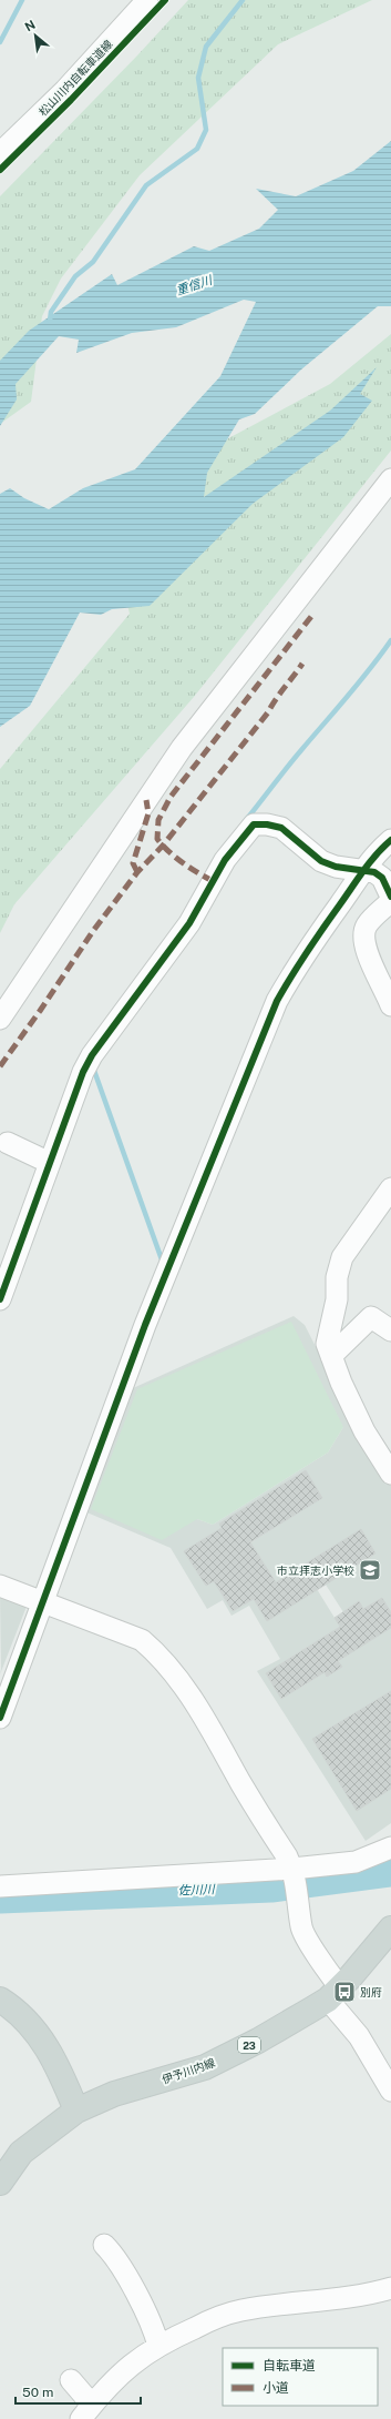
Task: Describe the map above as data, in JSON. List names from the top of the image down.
{
  "streets": {
    "main road": ["23", "伊予川内線"],
    "cycle path": ["松山川内自転車道線"]
  },
  "water": ["重信川", "佐川川"],
  "places": {
    "school or university": ["市立拝志小学校"],
    "bus stop": ["別府"]
  },
  "legend": ["自転車道", "小道"],
  "scale_bar": "50 m",
  "north": "top left"
}
